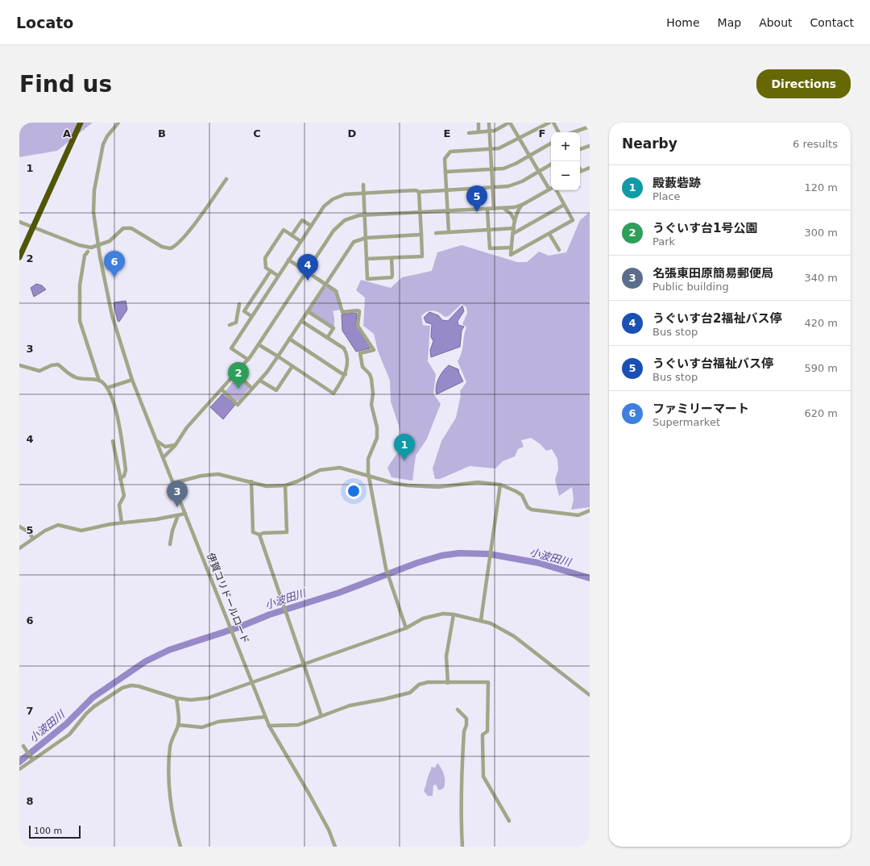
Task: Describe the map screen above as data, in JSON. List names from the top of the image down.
{
  "streets": {
    "street": ["伊賀コリドールロード"]
  },
  "water": ["小波田川"],
  "scale_bar": "100 m",
  "page": {
    "header": "Locato",
    "nav": [
      "Home",
      "Map",
      "About",
      "Contact"
    ],
    "buttons": "Directions",
    "title": "Find us",
    "heading": ["Nearby", "6 results"],
    "map_buttons": ["+", "−"],
    "list": [
      {
        "mark": "1",
        "name": "殿藪砦跡",
        "note": "Place",
        "value": "120 m"
      },
      {
        "mark": "2",
        "name": "うぐいす台1号公園",
        "note": "Park",
        "value": "300 m"
      },
      {
        "mark": "3",
        "name": "名張東田原簡易郵便局",
        "note": "Public building",
        "value": "340 m"
      },
      {
        "mark": "4",
        "name": "うぐいす台2福祉バス停",
        "note": "Bus stop",
        "value": "420 m"
      },
      {
        "mark": "5",
        "name": "うぐいす台福祉バス停",
        "note": "Bus stop",
        "value": "590 m"
      },
      {
        "mark": "6",
        "name": "ファミリーマート",
        "note": "Supermarket",
        "value": "620 m"
      }
    ],
    "pins": [
      "5",
      "6",
      "4",
      "2",
      "1",
      "3"
    ],
    "scale": "100 m"
  },
  "grid": {
    "columns": [
      "A",
      "B",
      "C",
      "D",
      "E",
      "F"
    ],
    "rows": [
      "1",
      "2",
      "3",
      "4",
      "5",
      "6",
      "7",
      "8"
    ]
  }
}
